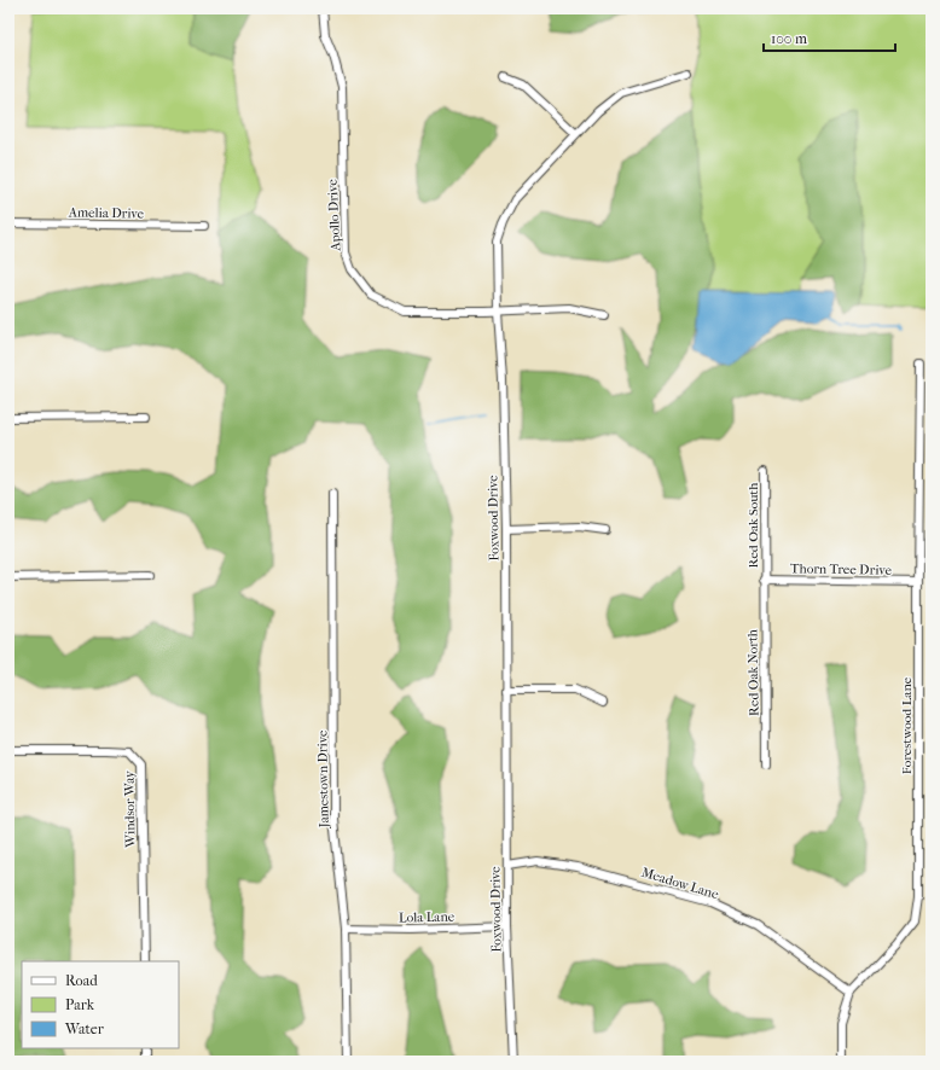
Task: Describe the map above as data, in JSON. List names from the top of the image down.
{
  "streets": {
    "street": [
      "Amelia Drive",
      "Apollo Drive",
      "Foxwood Drive",
      "Red Oak South",
      "Thorn Tree Drive",
      "Red Oak North",
      "Forestwood Lane",
      "Jamestown Drive",
      "Windsor Way",
      "Meadow Lane",
      "Lola Lane"
    ]
  },
  "crossings": [
    ["Apollo Drive", "Foxwood Drive"],
    ["Foxwood Drive", "Meadow Lane"],
    ["Foxwood Drive", "Lola Lane"],
    ["Red Oak South", "Thorn Tree Drive"],
    ["Red Oak South", "Red Oak North"],
    ["Thorn Tree Drive", "Red Oak North"],
    ["Thorn Tree Drive", "Forestwood Lane"],
    ["Forestwood Lane", "Meadow Lane"],
    ["Jamestown Drive", "Lola Lane"]
  ],
  "legend": ["Road", "Park", "Water"],
  "scale_bar": "100 m"
}
